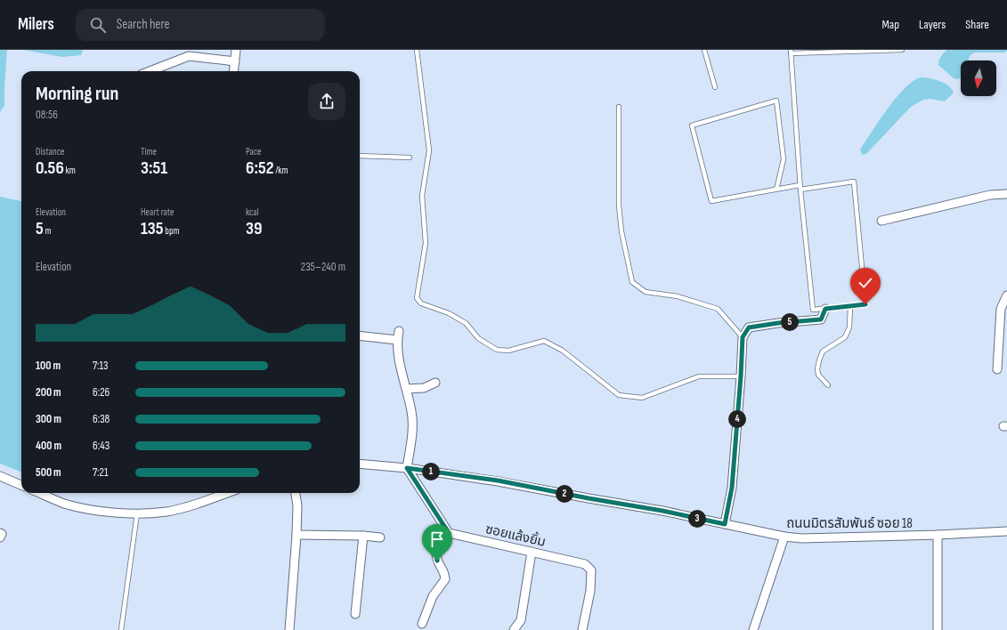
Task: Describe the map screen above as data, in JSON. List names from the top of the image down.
{
  "streets": {
    "street": ["ถนนมิตรสัมพันธ์ ซอย 18", "ซอยแล้งยิ้ม"]
  },
  "north": "bottom",
  "page": {
    "header": "Milers",
    "search": "Search here",
    "nav": ["Map", "Layers", "Share"],
    "heading": ["Morning run", "08:56"],
    "stats": [
      ["Distance", "0.56 km"],
      ["Time", "3:51"],
      ["Pace", "6:52 /km"],
      ["Elevation", "5 m"],
      ["Heart rate", "135 bpm"],
      ["kcal", "39"]
    ],
    "chart": ["Elevation", "235–240 m"],
    "pins": [
      "5",
      "4",
      "1",
      "2",
      "3"
    ],
    "list": [
      {
        "name": "100 m",
        "note": "7:13"
      },
      {
        "name": "200 m",
        "note": "6:26"
      },
      {
        "name": "300 m",
        "note": "6:38"
      },
      {
        "name": "400 m",
        "note": "6:43"
      },
      {
        "name": "500 m",
        "note": "7:21"
      }
    ]
  }
}
